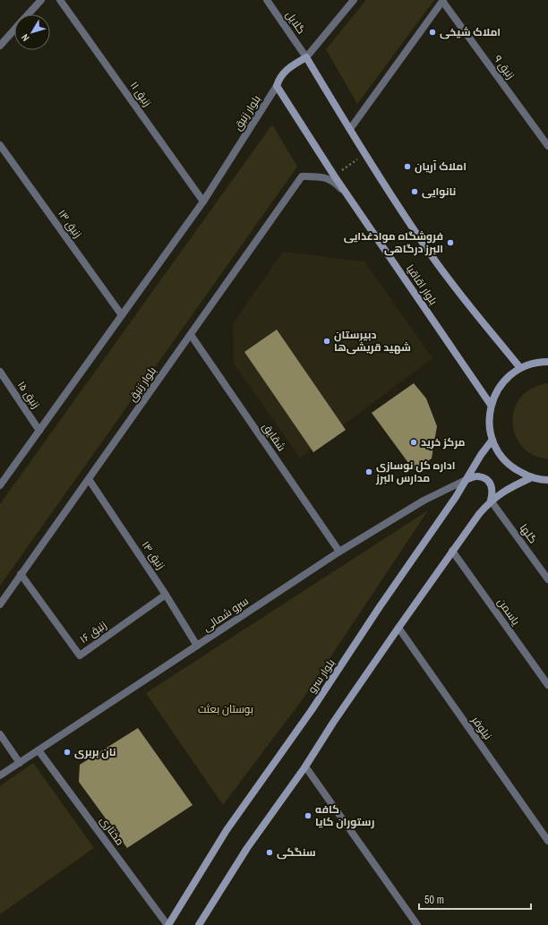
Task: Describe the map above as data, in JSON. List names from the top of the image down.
{
  "streets": {
    "main road": ["بلوار اقاقیا", "بلوار سرو"],
    "street": [
      "گلایل",
      "زنبق ۹",
      "زنبق ۱۱",
      "بلوار زنبق",
      "زنبق ۱۳",
      "زنبق ۱۵",
      "شقایق",
      "گلها",
      "زنبق ۱۴",
      "یاسمن",
      "سرو شمالی",
      "زنبق ۱۶",
      "نیلوفر",
      "مختاری"
    ]
  },
  "crossings": [
    ["زنبق ۱۱", "بلوار زنبق"],
    ["بلوار زنبق", "زنبق ۱۳"],
    ["بلوار زنبق", "بلوار اقاقیا"],
    ["بلوار زنبق", "زنبق ۱۵"],
    ["بلوار زنبق", "شقایق"],
    ["بلوار زنبق", "زنبق ۱۴"],
    ["بلوار زنبق", "زنبق ۱۶"],
    ["شقایق", "سرو شمالی"],
    ["زنبق ۱۴", "سرو شمالی"],
    ["زنبق ۱۴", "زنبق ۱۶"],
    ["سرو شمالی", "بلوار سرو"],
    ["سرو شمالی", "مختاری"],
    ["بلوار سرو", "مختاری"]
  ],
  "parks": ["بوستان بعثت"],
  "places": [
    "املاک شیخی",
    "املاک آریان",
    "نانوایی",
    "فروشگاه موادغذایی البرز درگاهی",
    "دبیرستان شهید قریشی‌ها",
    "مرکز خرید",
    "اداره کل نوسازی مدارس البرز",
    "نان بربری",
    "کافه رستوران کایا",
    "سنگکی"
  ],
  "scale_bar": "50 m",
  "north": "bottom left"
}
